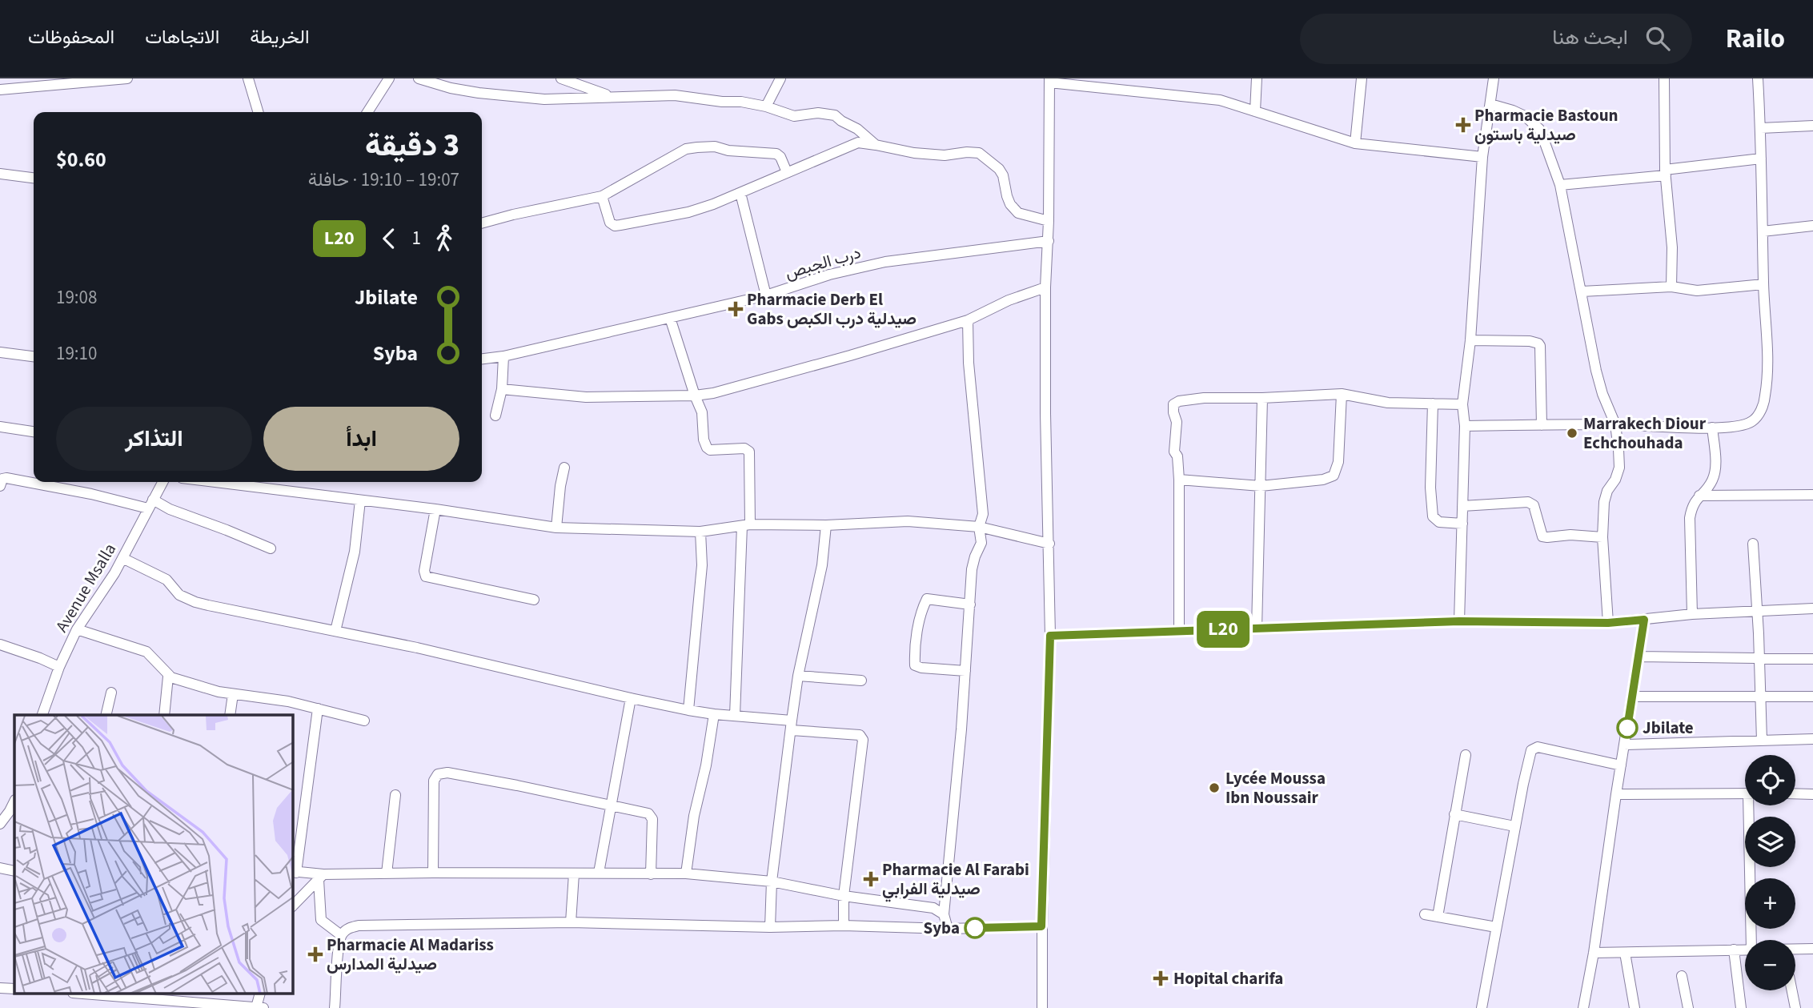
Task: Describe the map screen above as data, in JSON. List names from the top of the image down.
{
  "streets": {
    "street": ["درب الجبص", "Avenue Msalla"]
  },
  "places": {
    "health": [
      "Pharmacie Bastoun صيدلية باستون",
      "Pharmacie Derb El Gabs صيدلية درب الكبص",
      "Pharmacie Al Farabi صيدلية الفرابي",
      "Pharmacie Al Madariss صيدلية المدارس",
      "Hopital charifa"
    ],
    "other": [
      "Marrakech Diour Echchouhada",
      "Jbilate",
      "Lycée Moussa Ibn Noussair",
      "Syba"
    ]
  },
  "lines": ["bus line L20"],
  "page": {
    "header": "Railo",
    "search": "ابحث هنا",
    "nav": ["الخريطة", "الاتجاهات", "المحفوظات"],
    "on_map": "L20",
    "heading": ["3 دقيقة", "19:07 – 19:10 · حافلة", "$0.60"],
    "legs": ["1", "L20"],
    "list": [
      {
        "name": "Jbilate",
        "value": "19:08"
      },
      {
        "name": "Syba",
        "value": "19:10"
      }
    ],
    "buttons": ["ابدأ", "التذاكر"],
    "map_buttons": ["+", "−"]
  }
}
